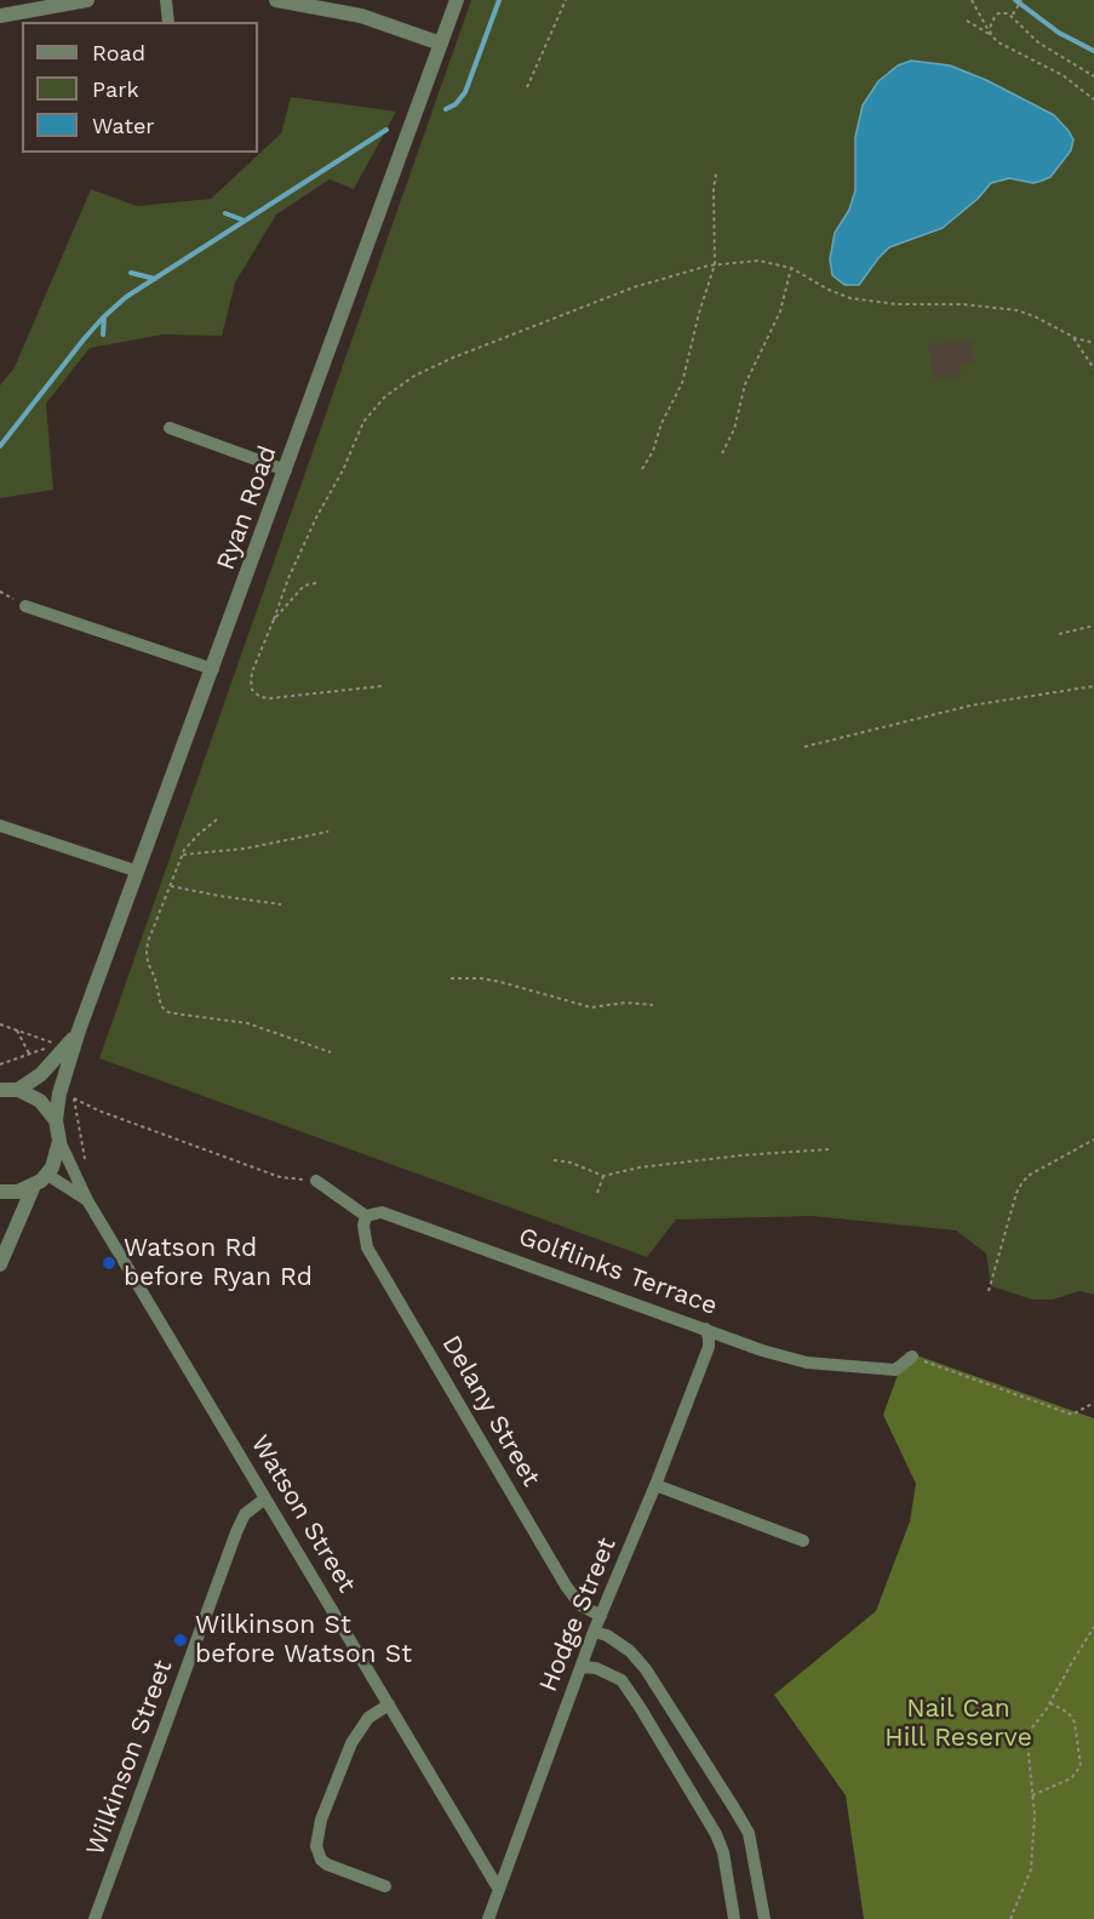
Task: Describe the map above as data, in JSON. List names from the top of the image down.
{
  "streets": {
    "street": [
      "Ryan Road",
      "Golflinks Terrace",
      "Delany Street",
      "Watson Street",
      "Hodge Street",
      "Wilkinson Street"
    ]
  },
  "crossings": [
    ["Golflinks Terrace", "Delany Street"],
    ["Golflinks Terrace", "Hodge Street"],
    ["Delany Street", "Hodge Street"],
    ["Watson Street", "Hodge Street"],
    ["Watson Street", "Wilkinson Street"]
  ],
  "parks": ["Nail Can Hill Reserve"],
  "places": ["Watson Rd before Ryan Rd", "Wilkinson St before Watson St"],
  "legend": ["Road", "Park", "Water"]
}
